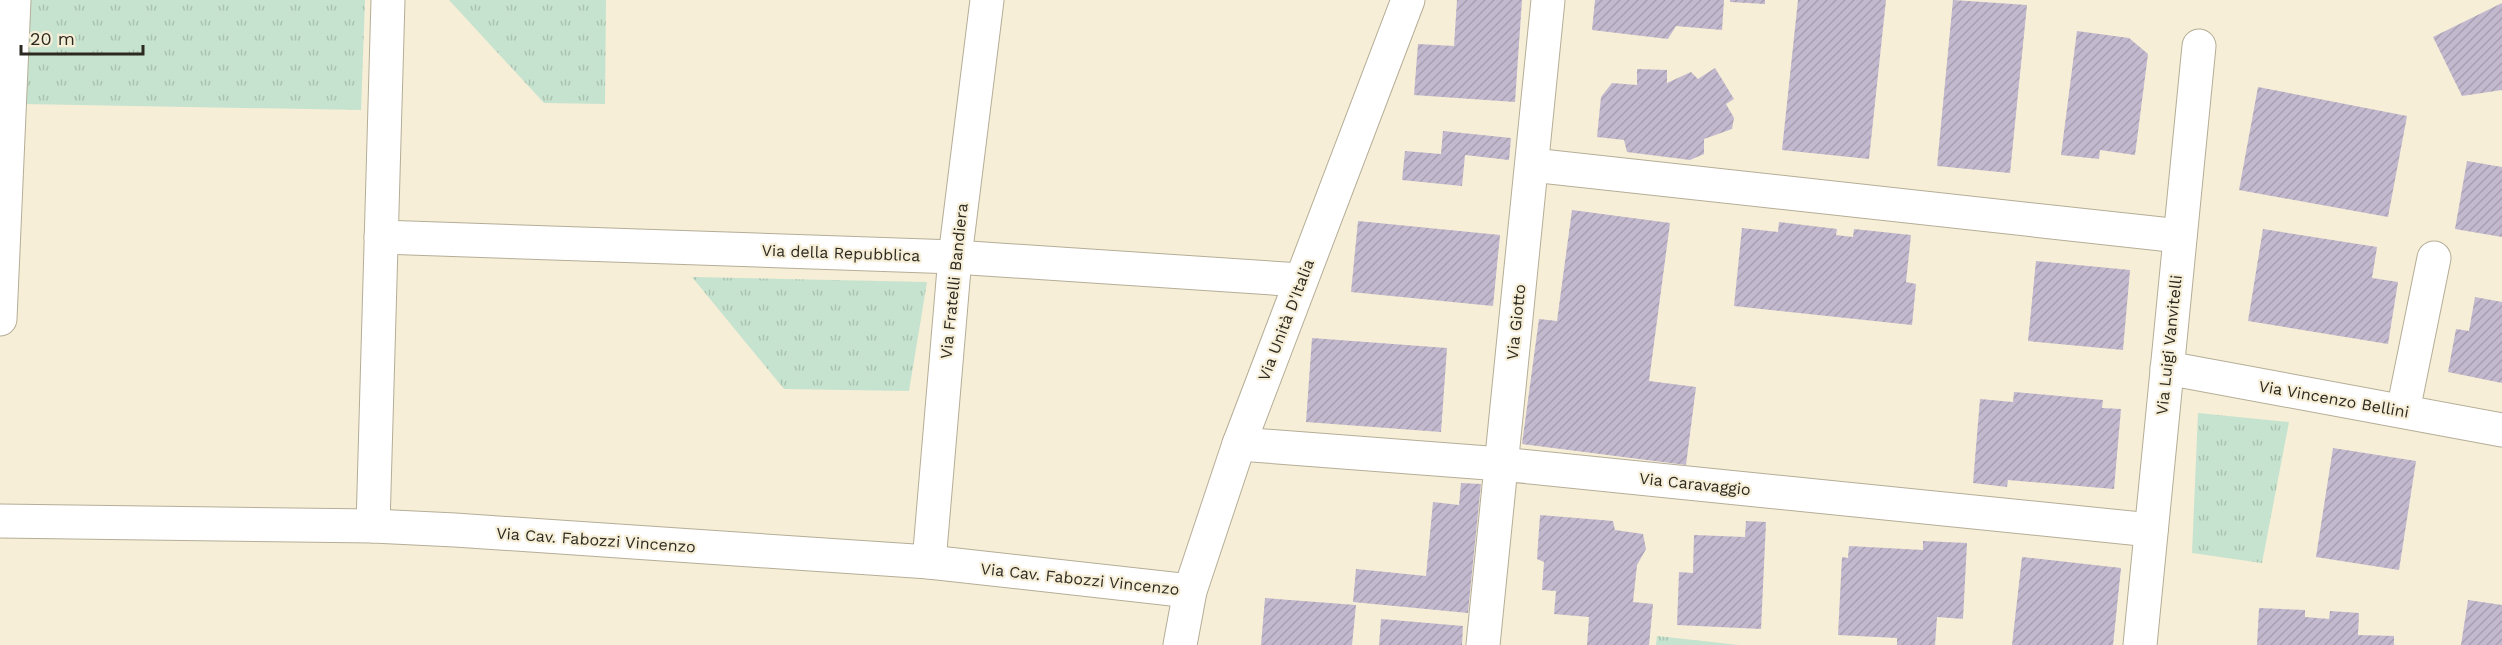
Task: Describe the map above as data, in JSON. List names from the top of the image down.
{
  "streets": {
    "street": [
      "Via della Repubblica",
      "Via Fratelli Bandiera",
      "Via Unità D'Italia",
      "Via Giotto",
      "Via Luigi Vanvitelli",
      "Via Vincenzo Bellini",
      "Via Caravaggio",
      "Via Cav. Fabozzi Vincenzo"
    ]
  },
  "crossings": [
    ["Via della Repubblica", "Via Fratelli Bandiera"],
    ["Via della Repubblica", "Via Unità D'Italia"],
    ["Via Fratelli Bandiera", "Via Cav. Fabozzi Vincenzo"],
    ["Via Unità D'Italia", "Via Caravaggio"],
    ["Via Unità D'Italia", "Via Cav. Fabozzi Vincenzo"],
    ["Via Giotto", "Via Caravaggio"],
    ["Via Luigi Vanvitelli", "Via Vincenzo Bellini"],
    ["Via Luigi Vanvitelli", "Via Caravaggio"]
  ],
  "scale_bar": "20 m"
}
